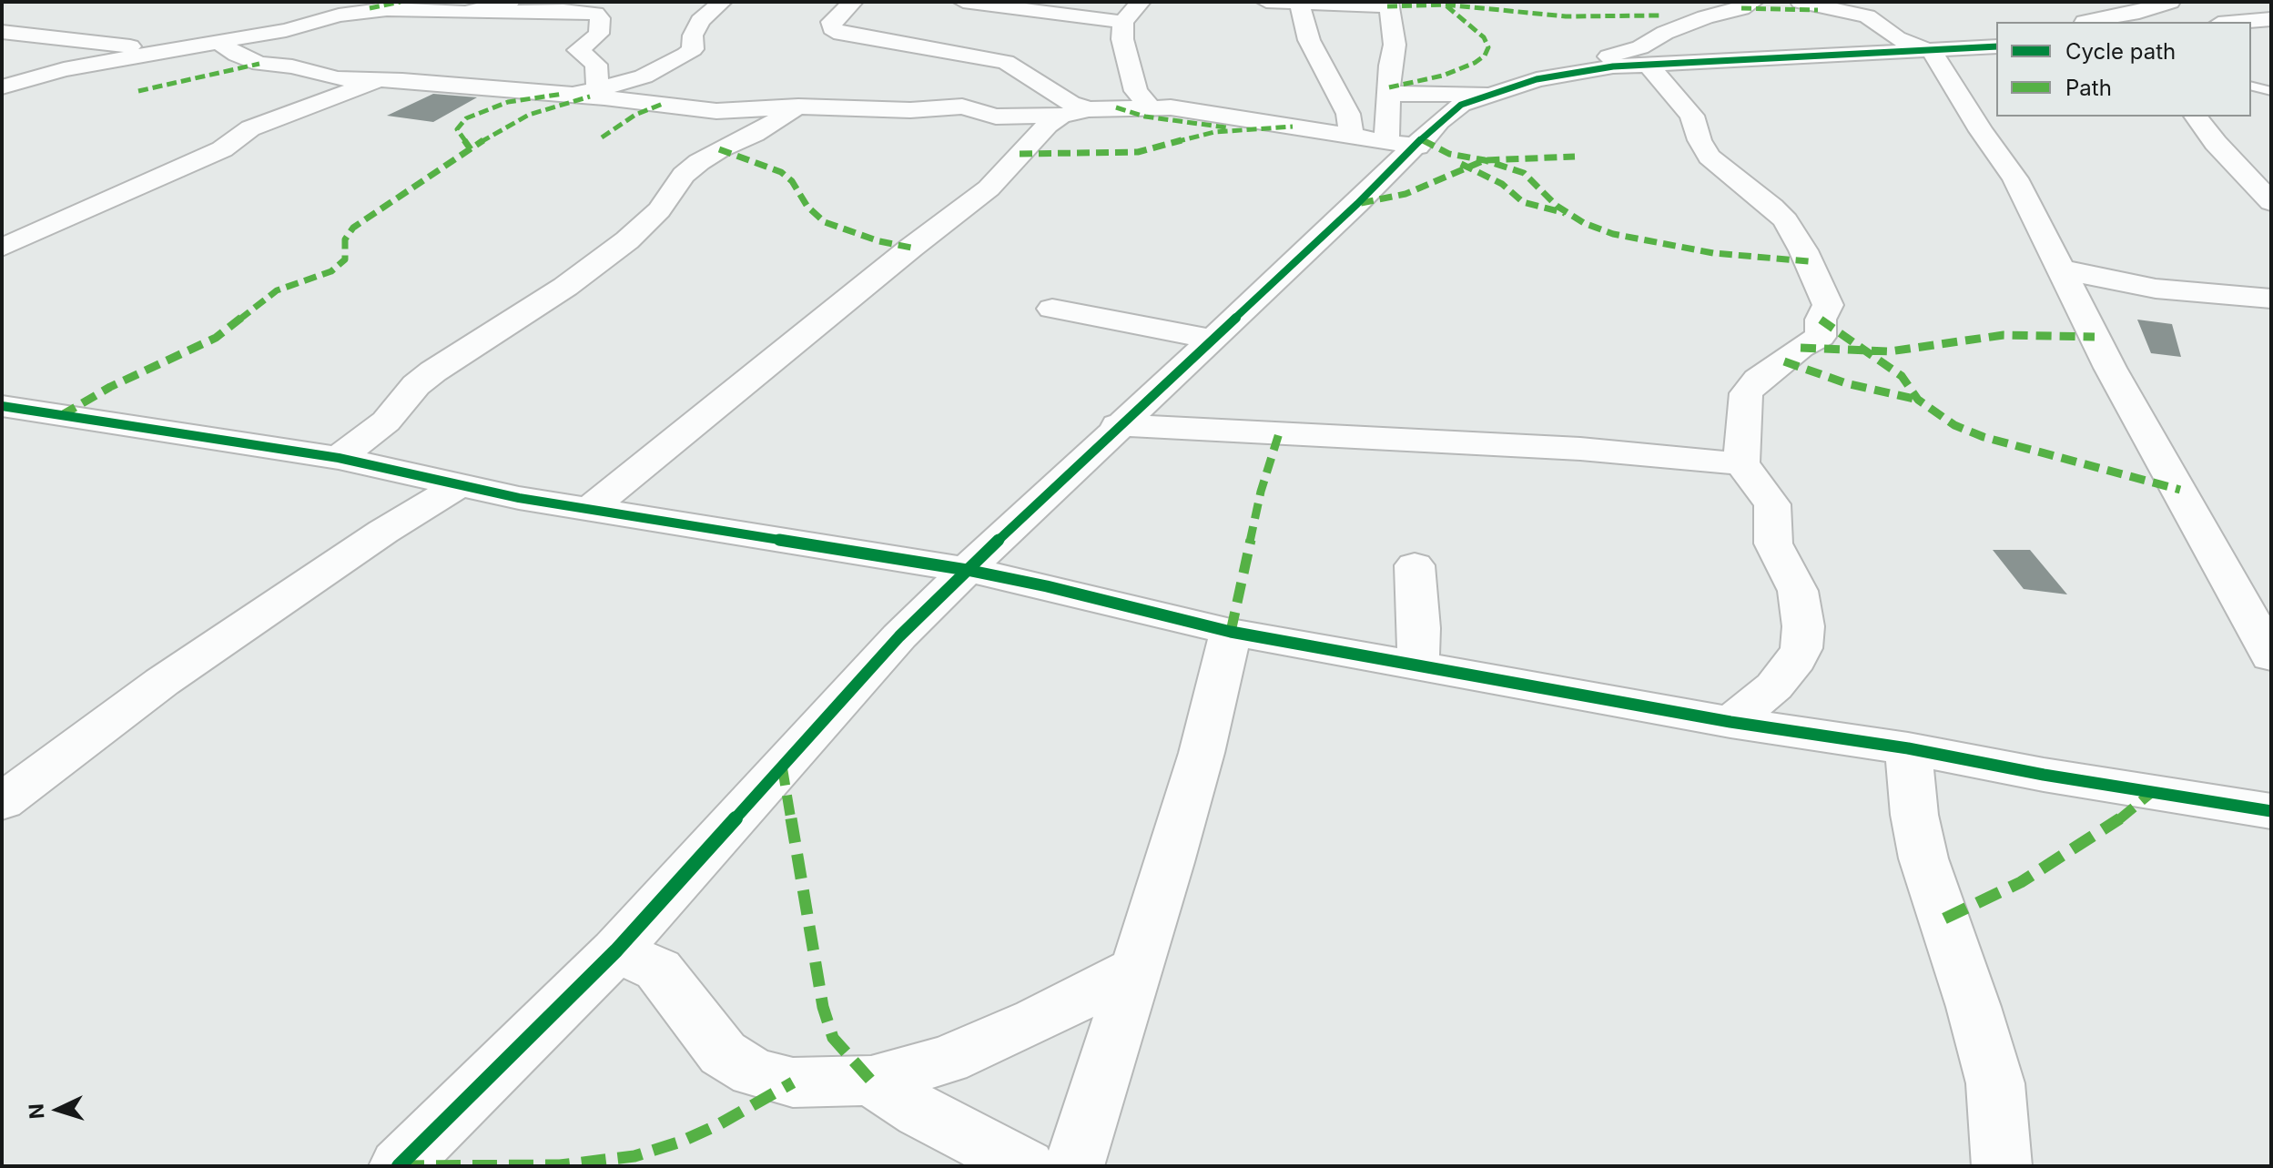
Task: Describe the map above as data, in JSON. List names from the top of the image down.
{
  "legend": ["Cycle path", "Path"],
  "north": "left"
}
